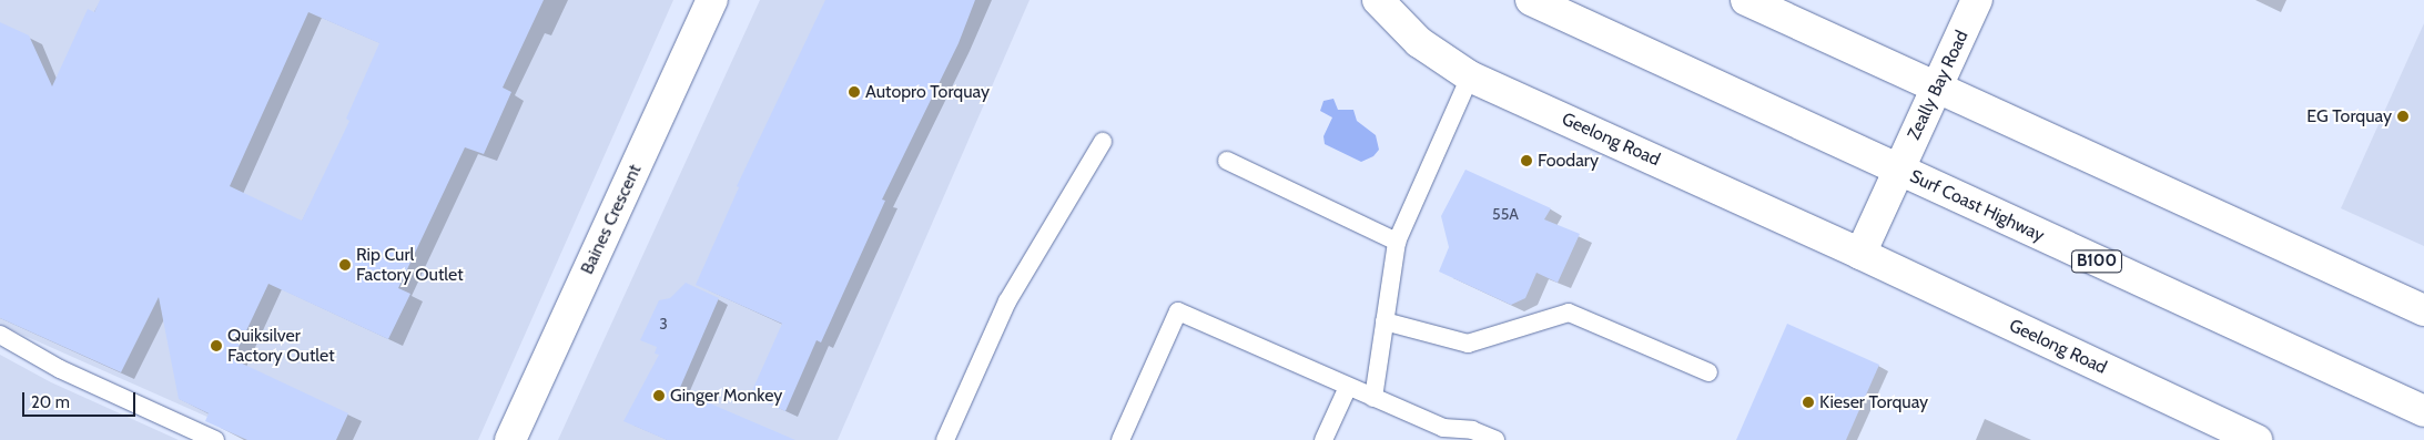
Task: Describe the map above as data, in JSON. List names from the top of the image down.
{
  "streets": {
    "street": [
      "Zeally Bay Road",
      "Geelong Road",
      "Surf Coast Highway",
      "Baines Crescent",
      "B100"
    ]
  },
  "crossings": [
    ["Zeally Bay Road", "Surf Coast Highway"]
  ],
  "places": [
    "Autopro Torquay",
    "EG Torquay",
    "Foodary",
    "Rip Curl Factory Outlet",
    "Quiksilver Factory Outlet",
    "Ginger Monkey",
    "Kieser Torquay"
  ],
  "house_numbers": ["55A", "3"],
  "scale_bar": "20 m"
}
